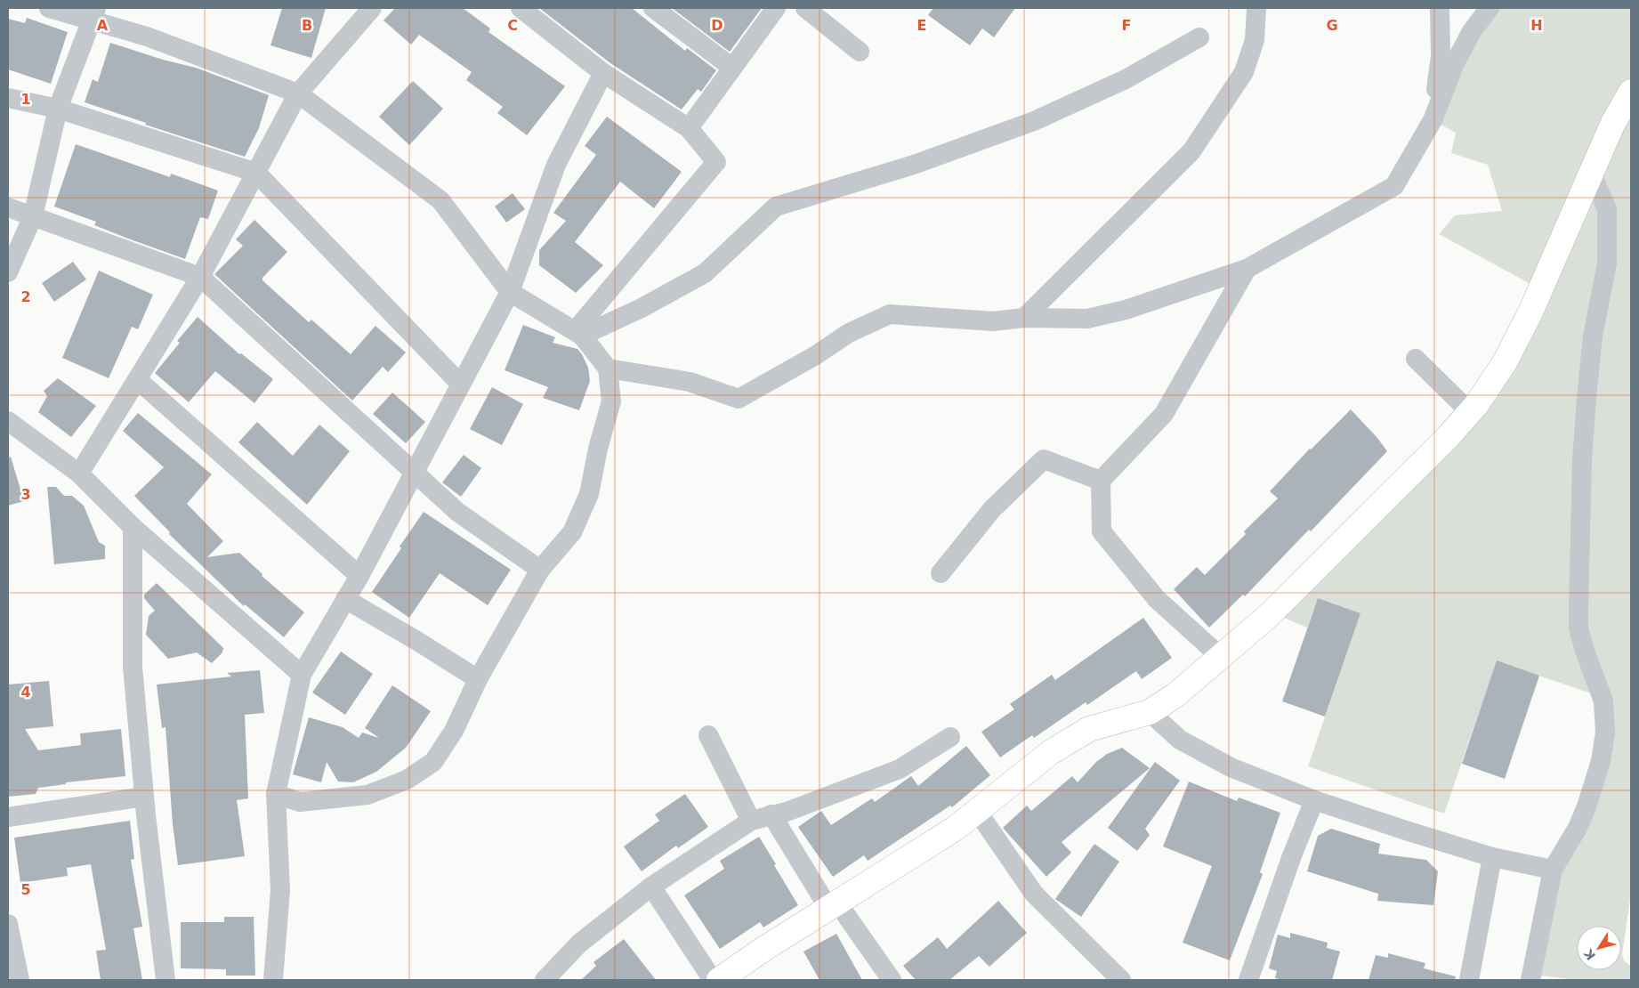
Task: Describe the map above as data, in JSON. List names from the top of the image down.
{
  "north": "bottom left",
  "grid": {
    "columns": [
      "A",
      "B",
      "C",
      "D",
      "E",
      "F",
      "G",
      "H"
    ],
    "rows": [
      "1",
      "2",
      "3",
      "4",
      "5"
    ]
  }
}
